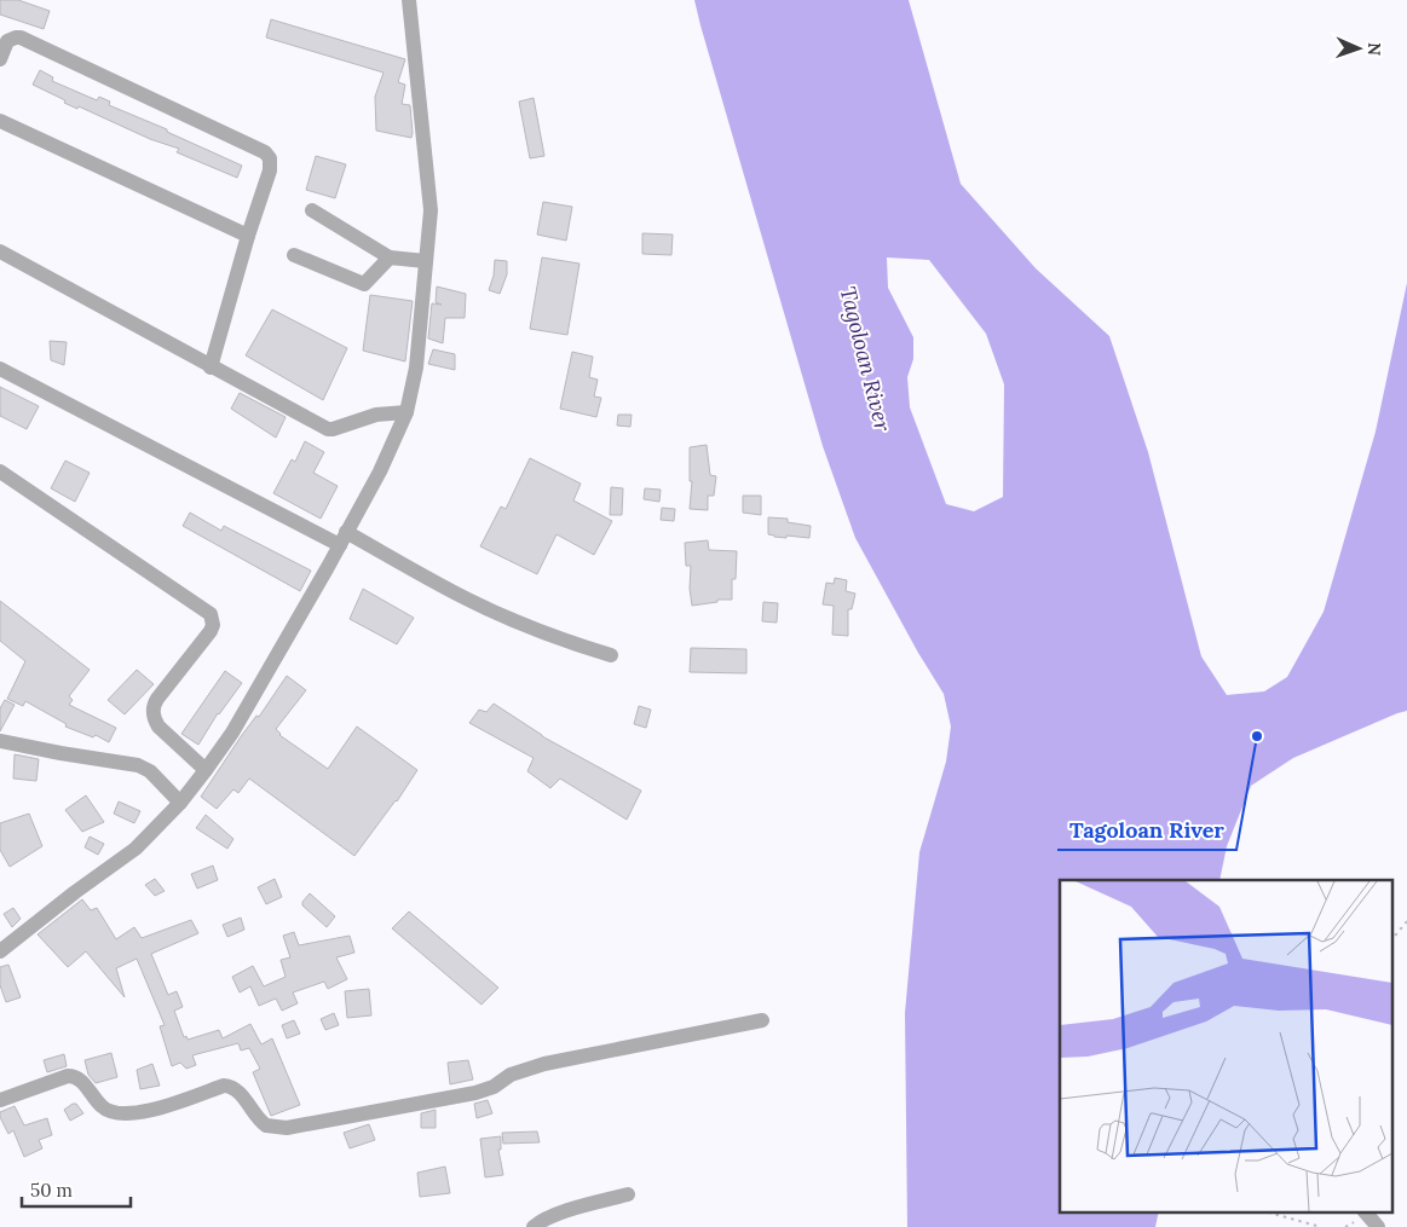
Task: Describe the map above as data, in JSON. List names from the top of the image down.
{
  "water": ["Tagoloan River"],
  "places": ["Tagoloan River"],
  "scale_bar": "50 m",
  "north": "right"
}
